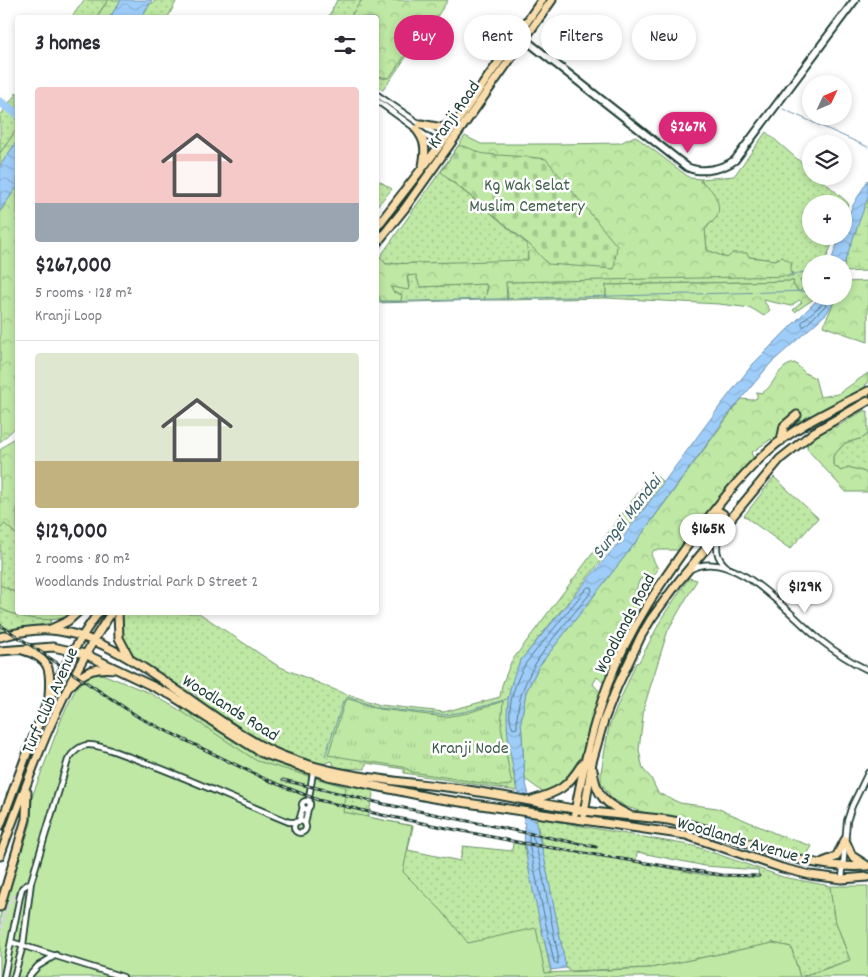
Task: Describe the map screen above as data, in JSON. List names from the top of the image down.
{
  "streets": {
    "main road": [
      "Kranji Road",
      "Woodlands Road",
      "Turf Club Avenue",
      "Woodlands Avenue 3"
    ]
  },
  "crossings": [
    ["Woodlands Road", "Turf Club Avenue"],
    ["Woodlands Road", "Woodlands Avenue 3"]
  ],
  "water": ["Sungei Mandai"],
  "parks": ["Kg Wak Selat Muslim Cemetery", "Kranji Node"],
  "north": "top right",
  "page": {
    "chip": [
      "Buy",
      "Rent",
      "Filters",
      "New"
    ],
    "heading": "3 homes",
    "map_buttons": ["+", "−"],
    "list": [
      {
        "name": "$267,000",
        "note": "5 rooms · 128 m² · Kranji Loop"
      },
      {
        "name": "$129,000",
        "note": "2 rooms · 80 m² · Woodlands Industrial Park D Street 2"
      }
    ],
    "price": ["$267K", "$165K", "$129K"]
  }
}
